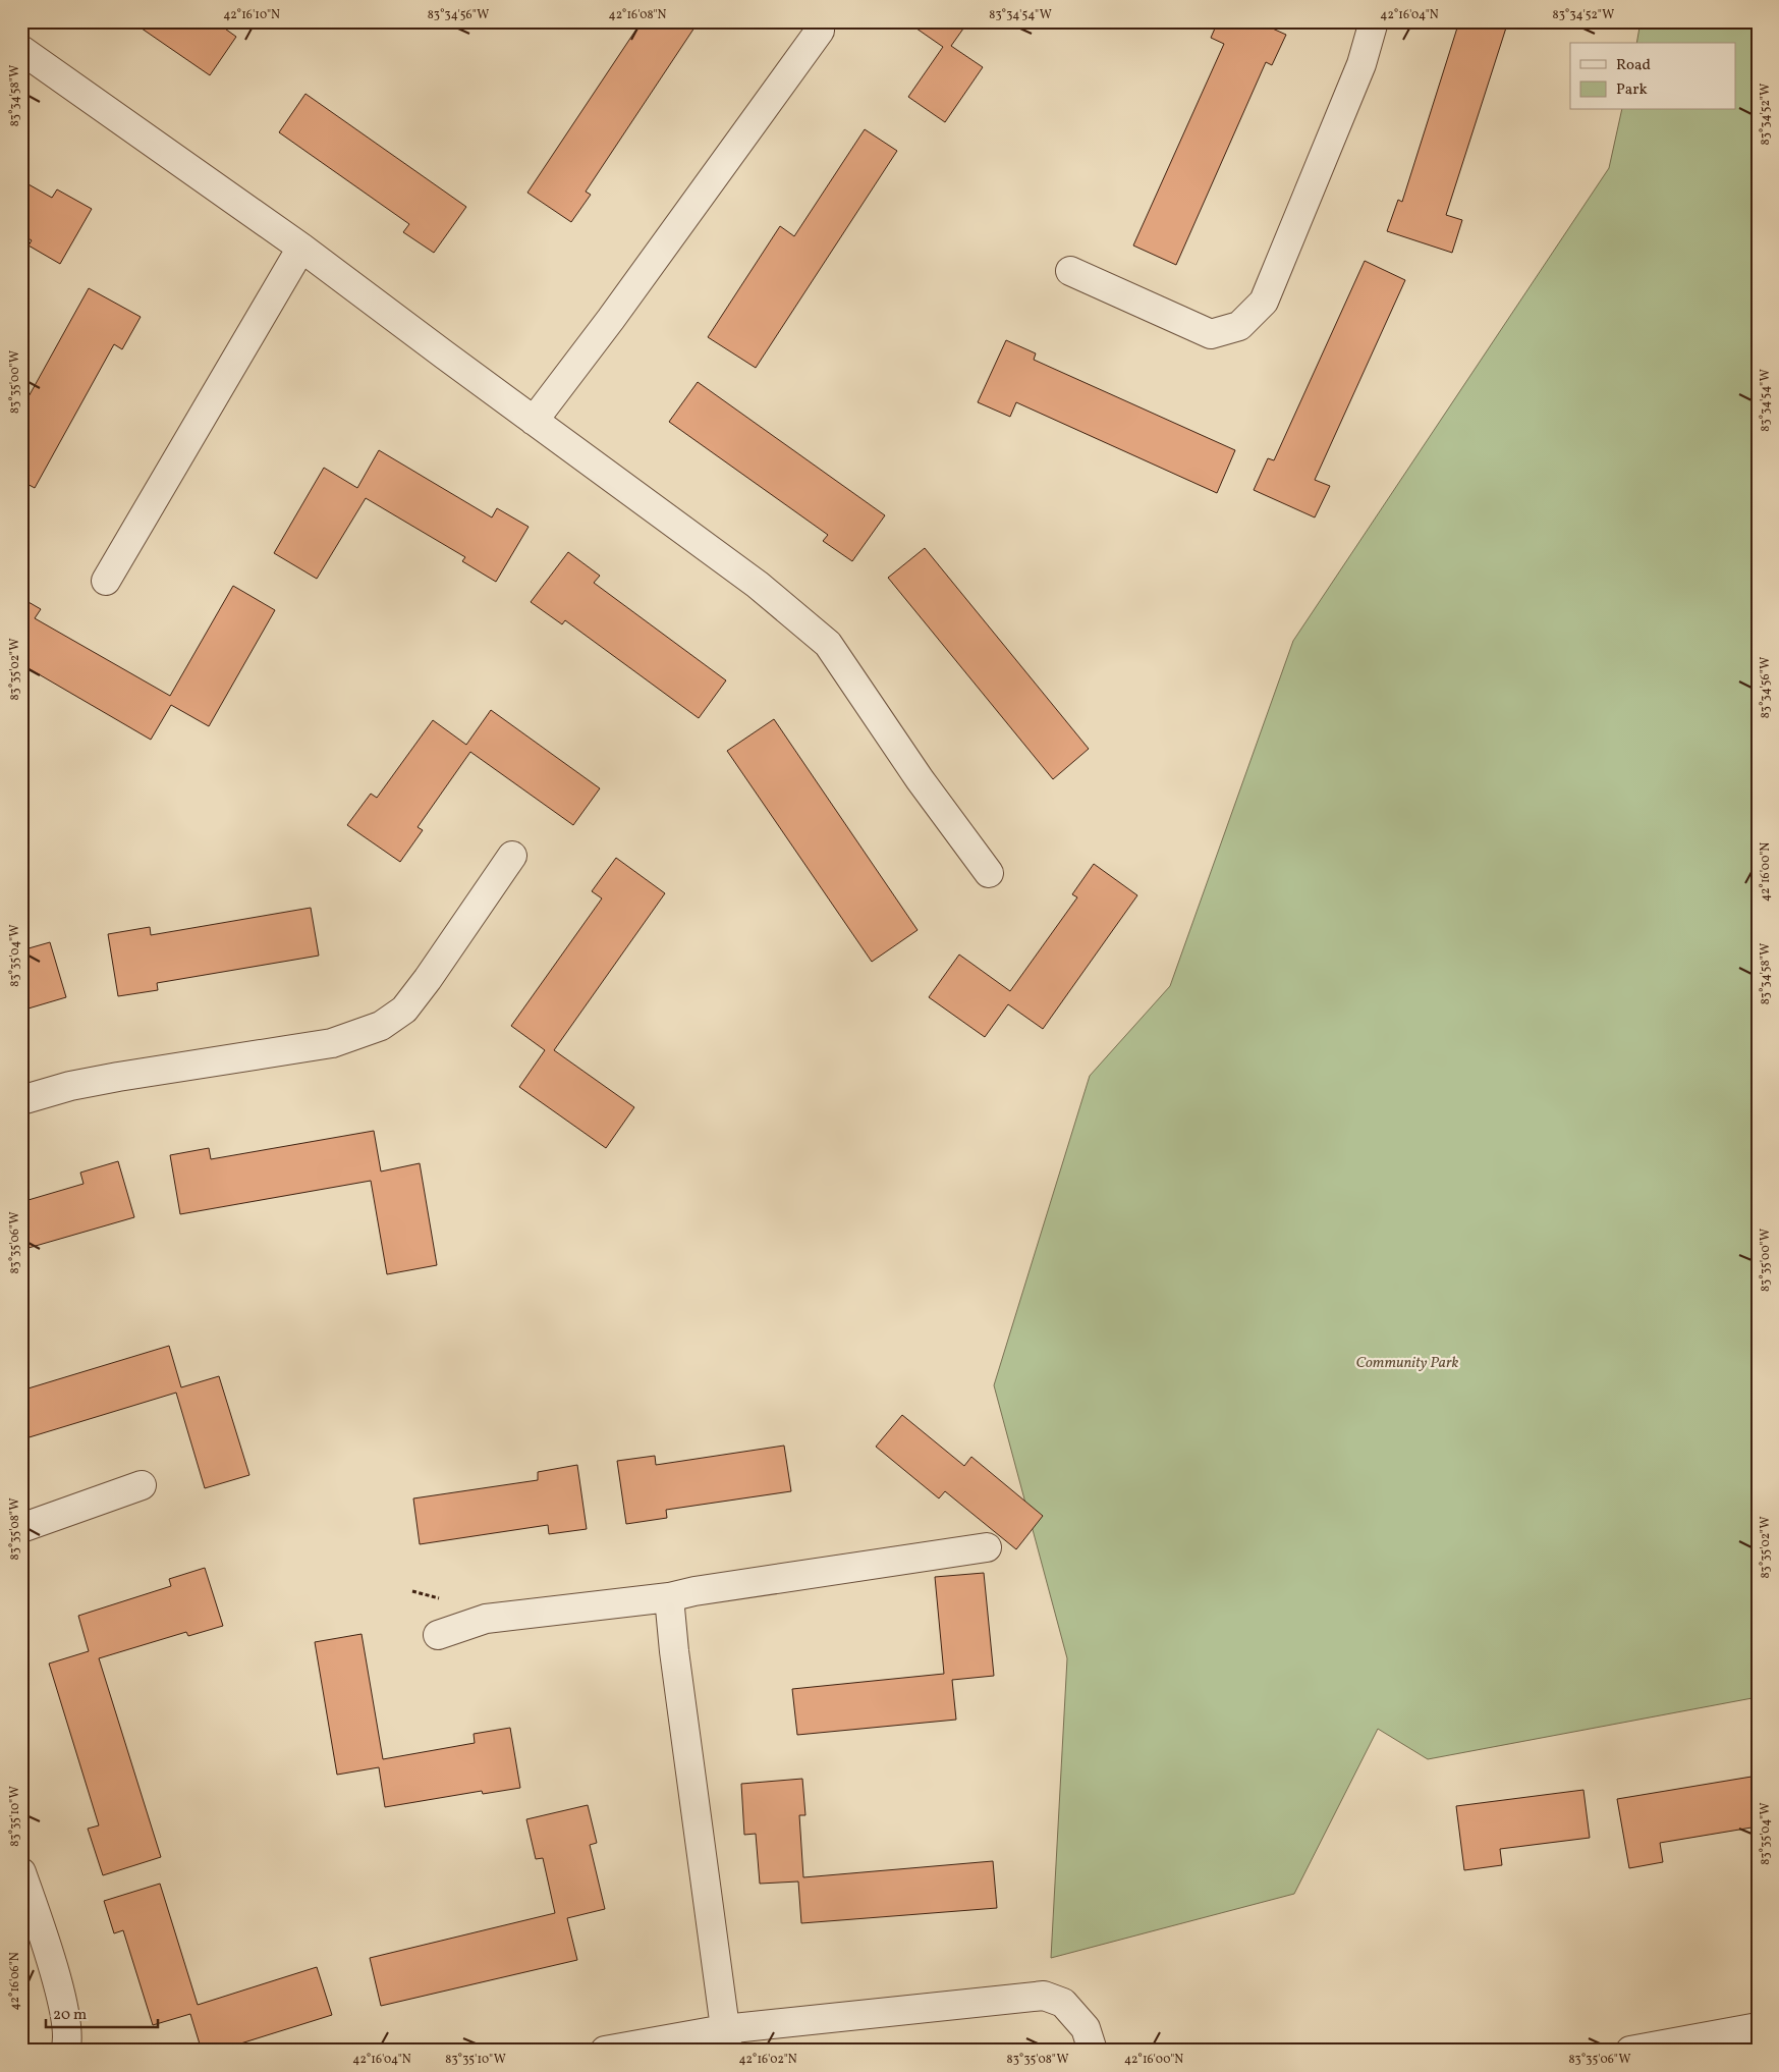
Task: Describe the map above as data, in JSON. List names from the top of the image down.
{
  "parks": ["Community Park"],
  "legend": ["Road", "Park"],
  "scale_bar": "20 m",
  "coordinates": [
    "42°16'10\"N",
    "83°34'56\"W",
    "42°16'08\"N",
    "83°34'54\"W",
    "42°16'04\"N",
    "83°34'52\"W",
    "83°34'58\"W",
    "83°35'00\"W",
    "83°35'02\"W",
    "42°16'00\"N",
    "83°35'04\"W",
    "83°35'06\"W",
    "83°35'08\"W",
    "83°35'10\"W",
    "42°16'06\"N",
    "42°16'02\"N"
  ]
}
